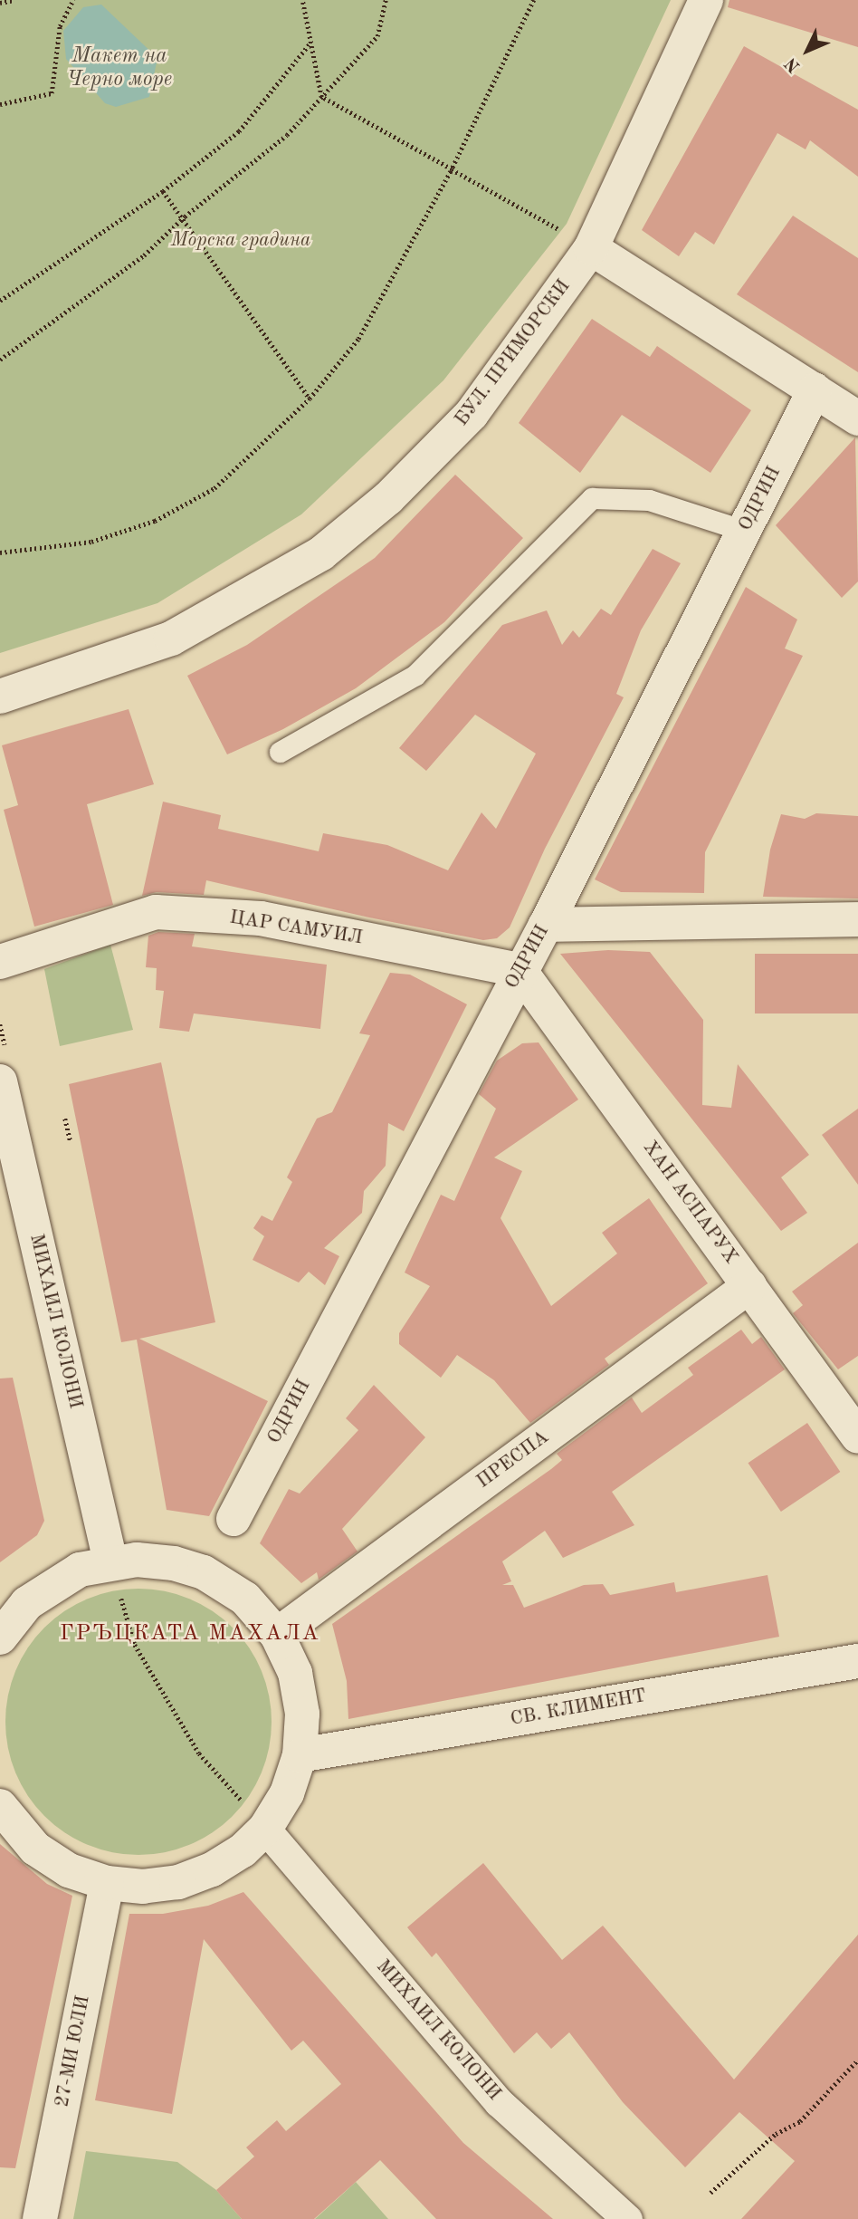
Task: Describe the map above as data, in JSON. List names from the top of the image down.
{
  "streets": {
    "street": [
      "БУЛ. ПРИМОРСКИ",
      "ОДРИН",
      "ЦАР САМУИЛ",
      "ХАН АСПАРУХ",
      "МИХАИЛ КОЛОНИ",
      "ПРЕСПА",
      "СВ. КЛИМЕНТ",
      "27-МИ ЮЛИ"
    ]
  },
  "crossings": [
    ["ОДРИН", "ЦАР САМУИЛ"],
    ["ОДРИН", "ХАН АСПАРУХ"],
    ["ЦАР САМУИЛ", "ХАН АСПАРУХ"],
    ["ХАН АСПАРУХ", "ПРЕСПА"]
  ],
  "districts": ["ГРЪЦКАТА МАХАЛА"],
  "water": ["Макет на Черно море"],
  "parks": ["Морска градина"],
  "north": "bottom left"
}
